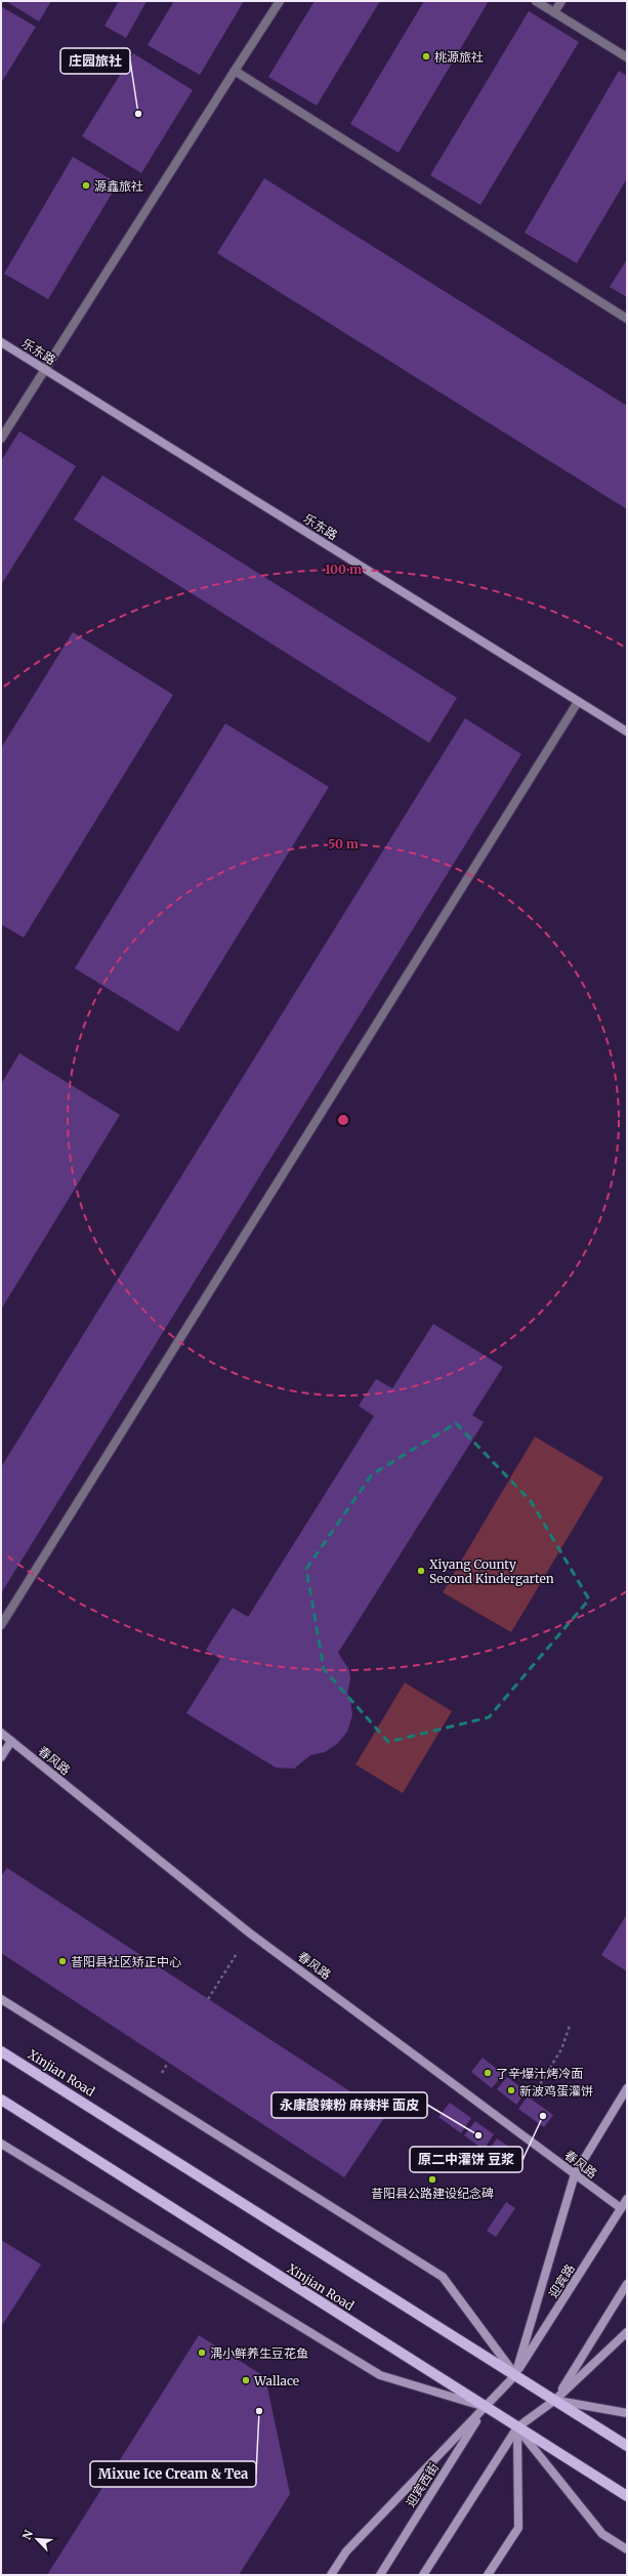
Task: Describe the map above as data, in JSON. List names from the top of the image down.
{
  "streets": {
    "main road": [
      "乐东路",
      "春风路",
      "Xinjian Road",
      "迎宾路",
      "迎宾西街"
    ]
  },
  "crossings": [
    ["春风路", "迎宾路"],
    ["Xinjian Road", "迎宾路"],
    ["Xinjian Road", "迎宾西街"],
    ["迎宾路", "迎宾西街"]
  ],
  "places": [
    "桃源旅社",
    "庄园旅社",
    "源鑫旅社",
    "Xiyang County Second Kindergarten",
    "昔阳县社区矫正中心",
    "了辛·爆汁烤冷面",
    "新波鸡蛋灌饼",
    "原二中灌饼 豆浆",
    "永康酸辣粉 麻辣拌 面皮",
    "昔阳县公路建设纪念碑",
    "湡小鲜养生豆花鱼",
    "Wallace",
    "Mixue Ice Cream & Tea"
  ],
  "north": "top left",
  "rings": ["100 m", "50 m"]
}
